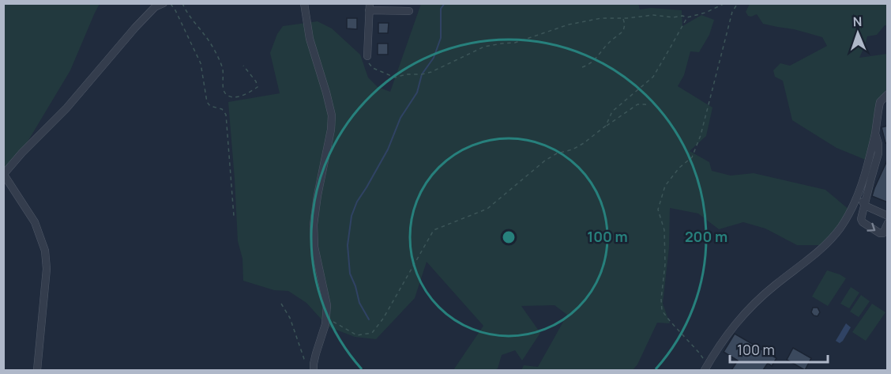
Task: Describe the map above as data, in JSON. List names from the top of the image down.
{
  "scale_bar": "100 m",
  "north": "top",
  "rings": ["100 m", "200 m"]
}
